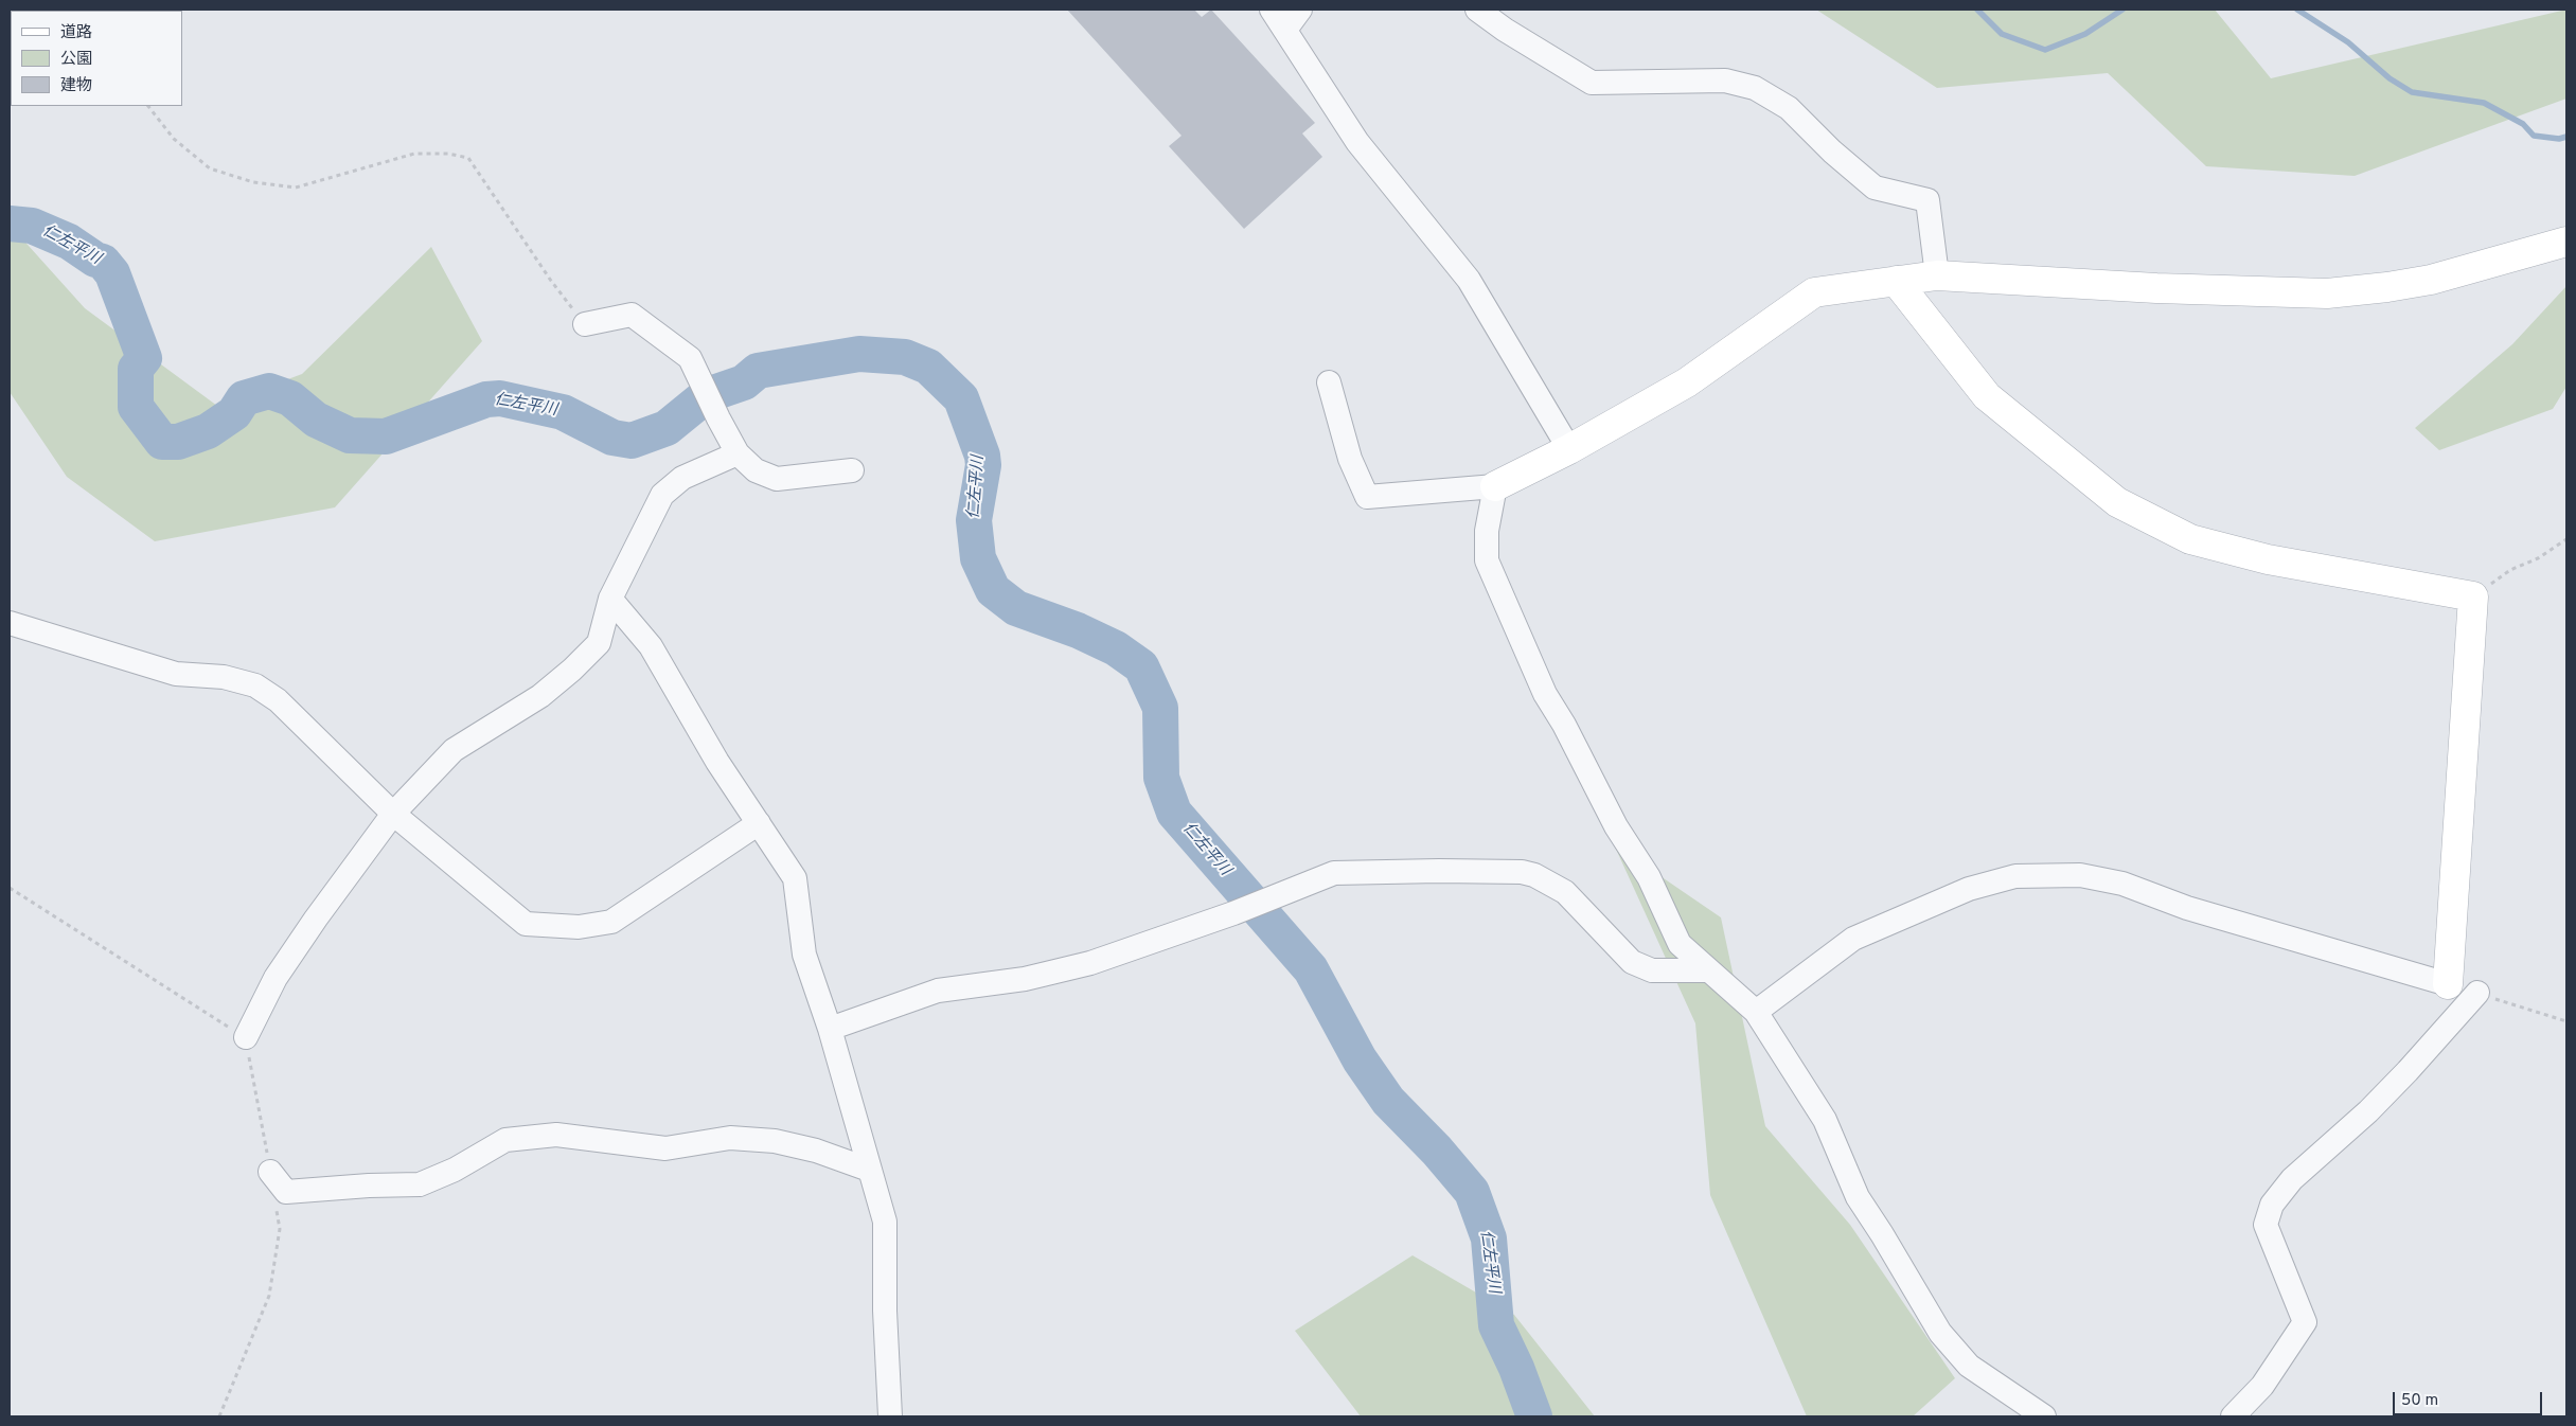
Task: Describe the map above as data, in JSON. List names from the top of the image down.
{
  "water": ["仁左平川"],
  "legend": ["道路", "公園", "建物"],
  "scale_bar": "50 m"
}
